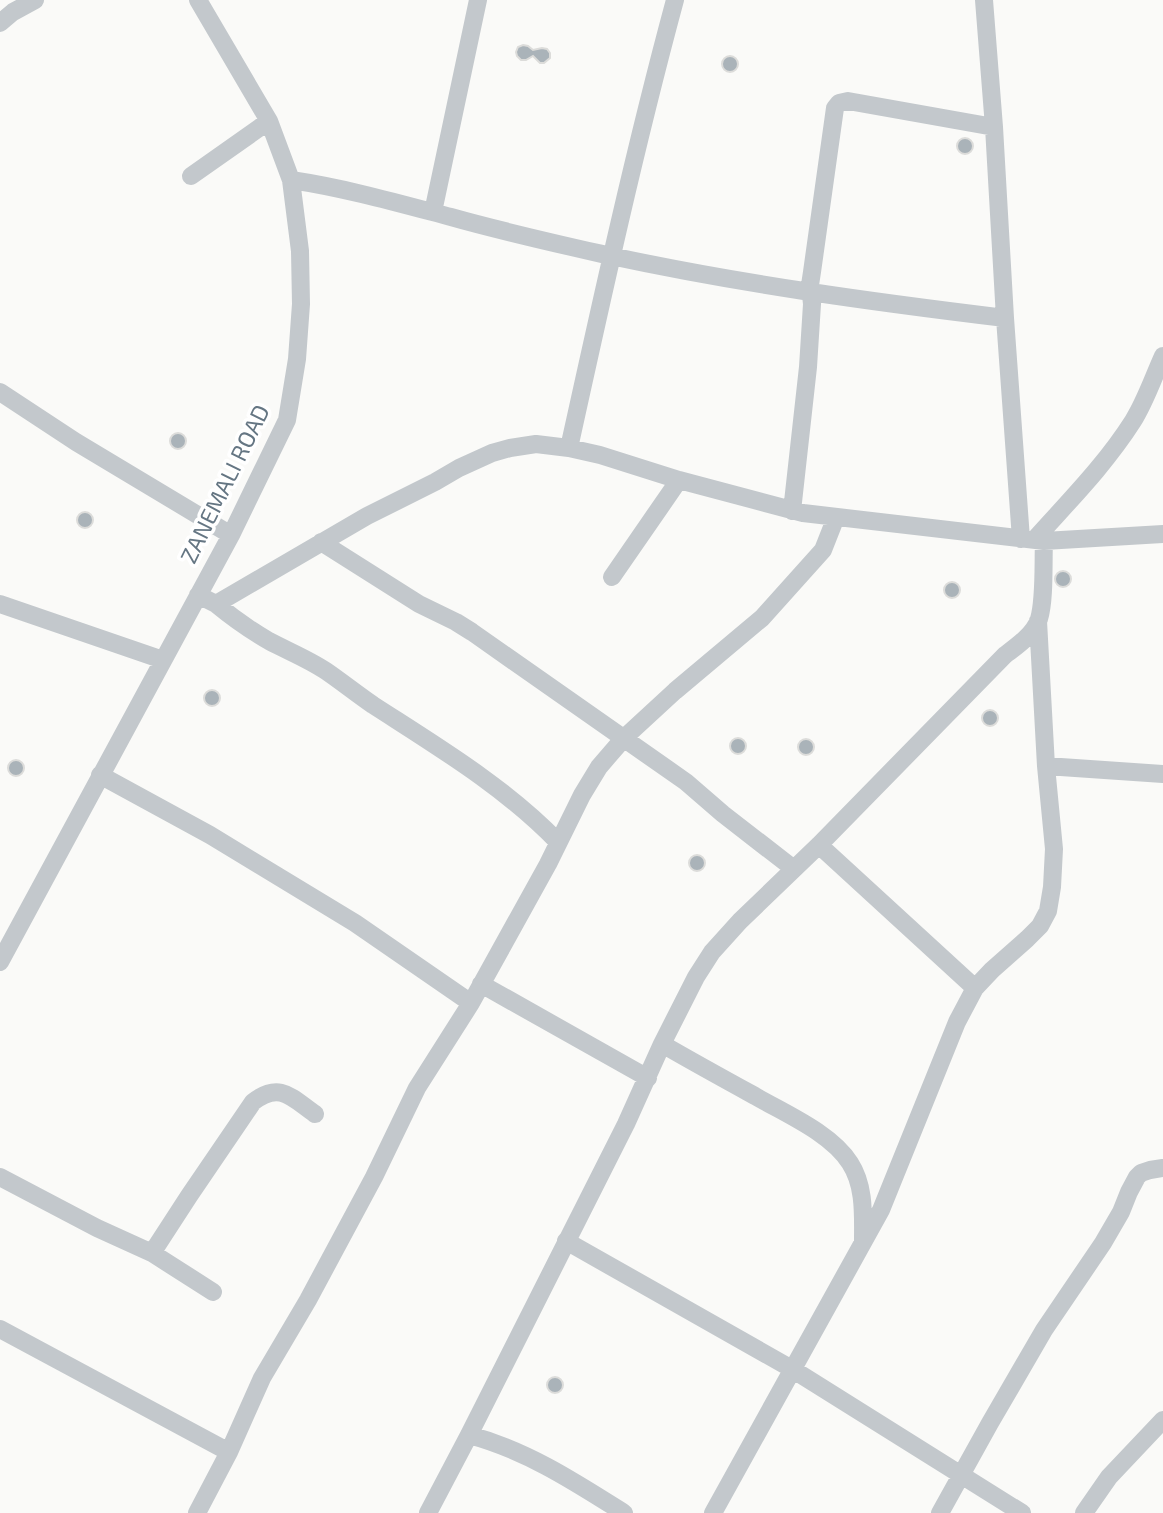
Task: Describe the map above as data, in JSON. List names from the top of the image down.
{
  "streets": {
    "street": ["ZANEMALI ROAD"]
  }
}
